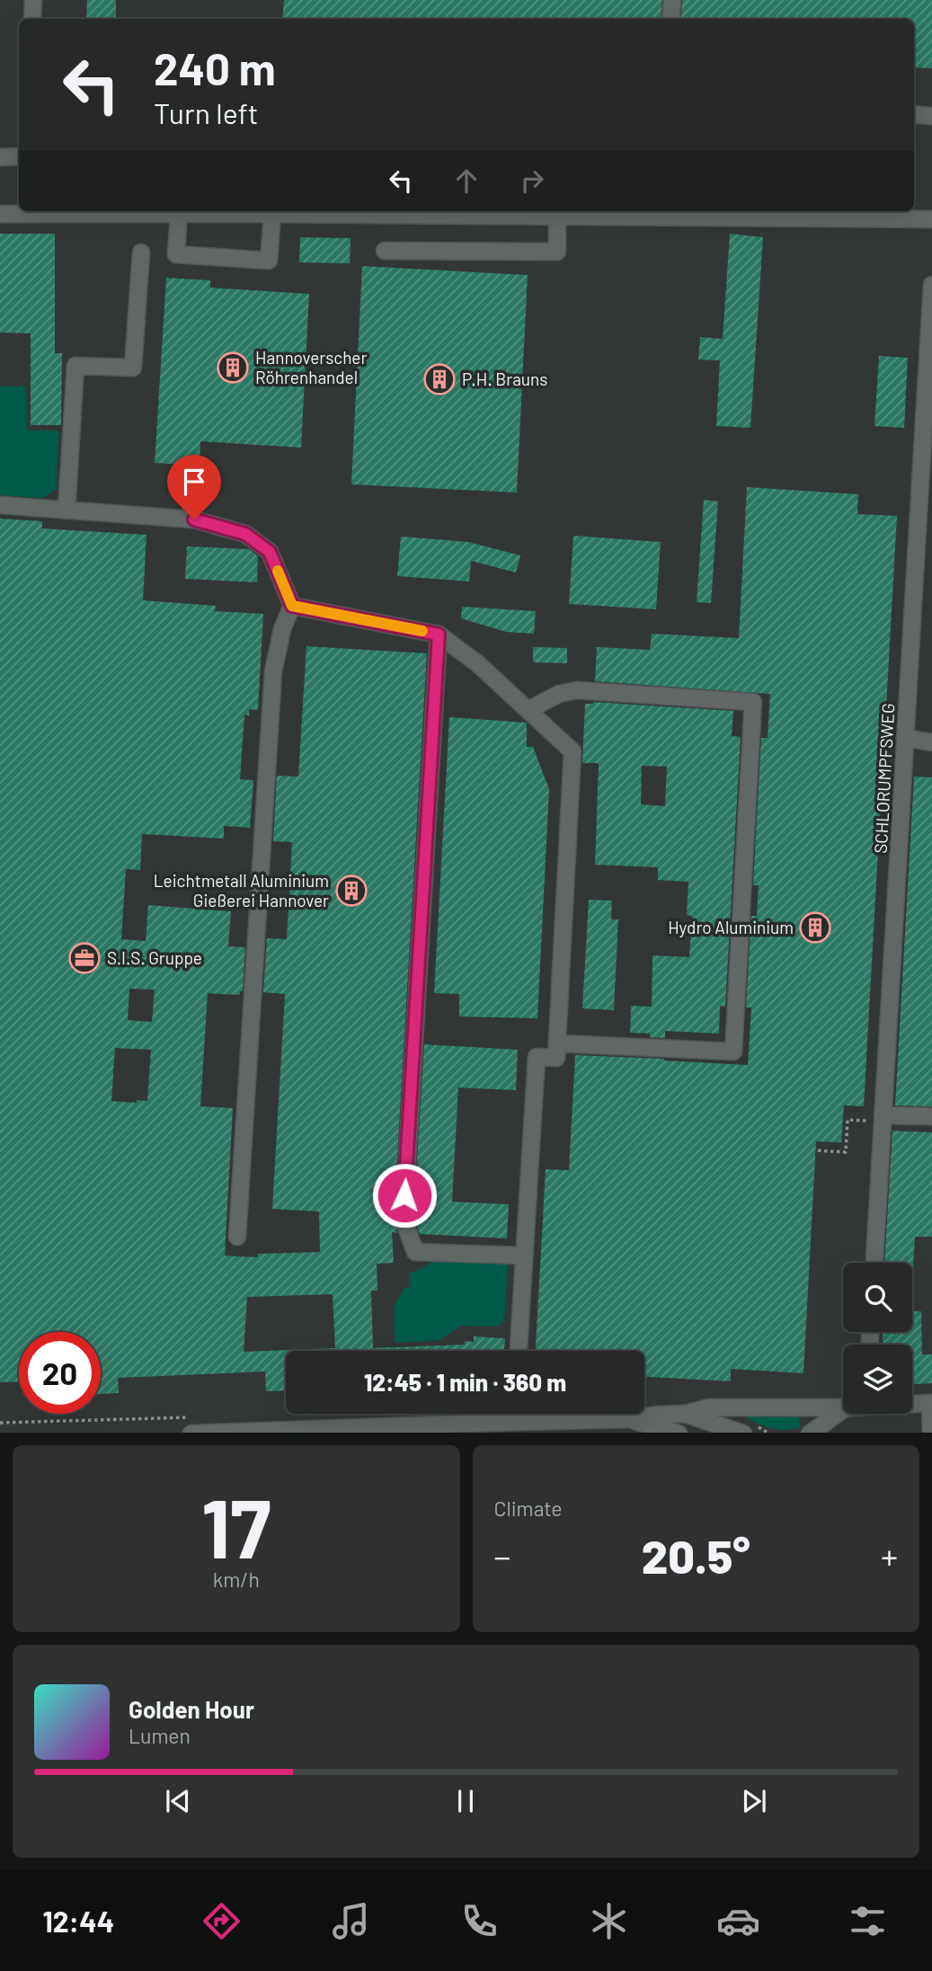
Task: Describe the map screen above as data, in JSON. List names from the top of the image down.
{
  "streets": {
    "street": ["SCHLORUMPFSWEG"]
  },
  "places": {
    "building": [
      "Hannoverscher Röhrenhandel",
      "P.H. Brauns",
      "Leichtmetall Aluminium Gießerei Hannover",
      "Hydro Aluminium"
    ],
    "office": ["S.I.S. Gruppe"]
  },
  "page": {
    "turn": ["240 m", "Turn left"],
    "limit": "20",
    "trip": "12:45 · 1 min · 360 m",
    "tile": [
      ["17", "km/h"],
      "Climate"
    ],
    "heat": ["−", "20.5°", "+"],
    "song": ["Golden Hour", "Lumen"],
    "tabs": "12:44"
  }
}
